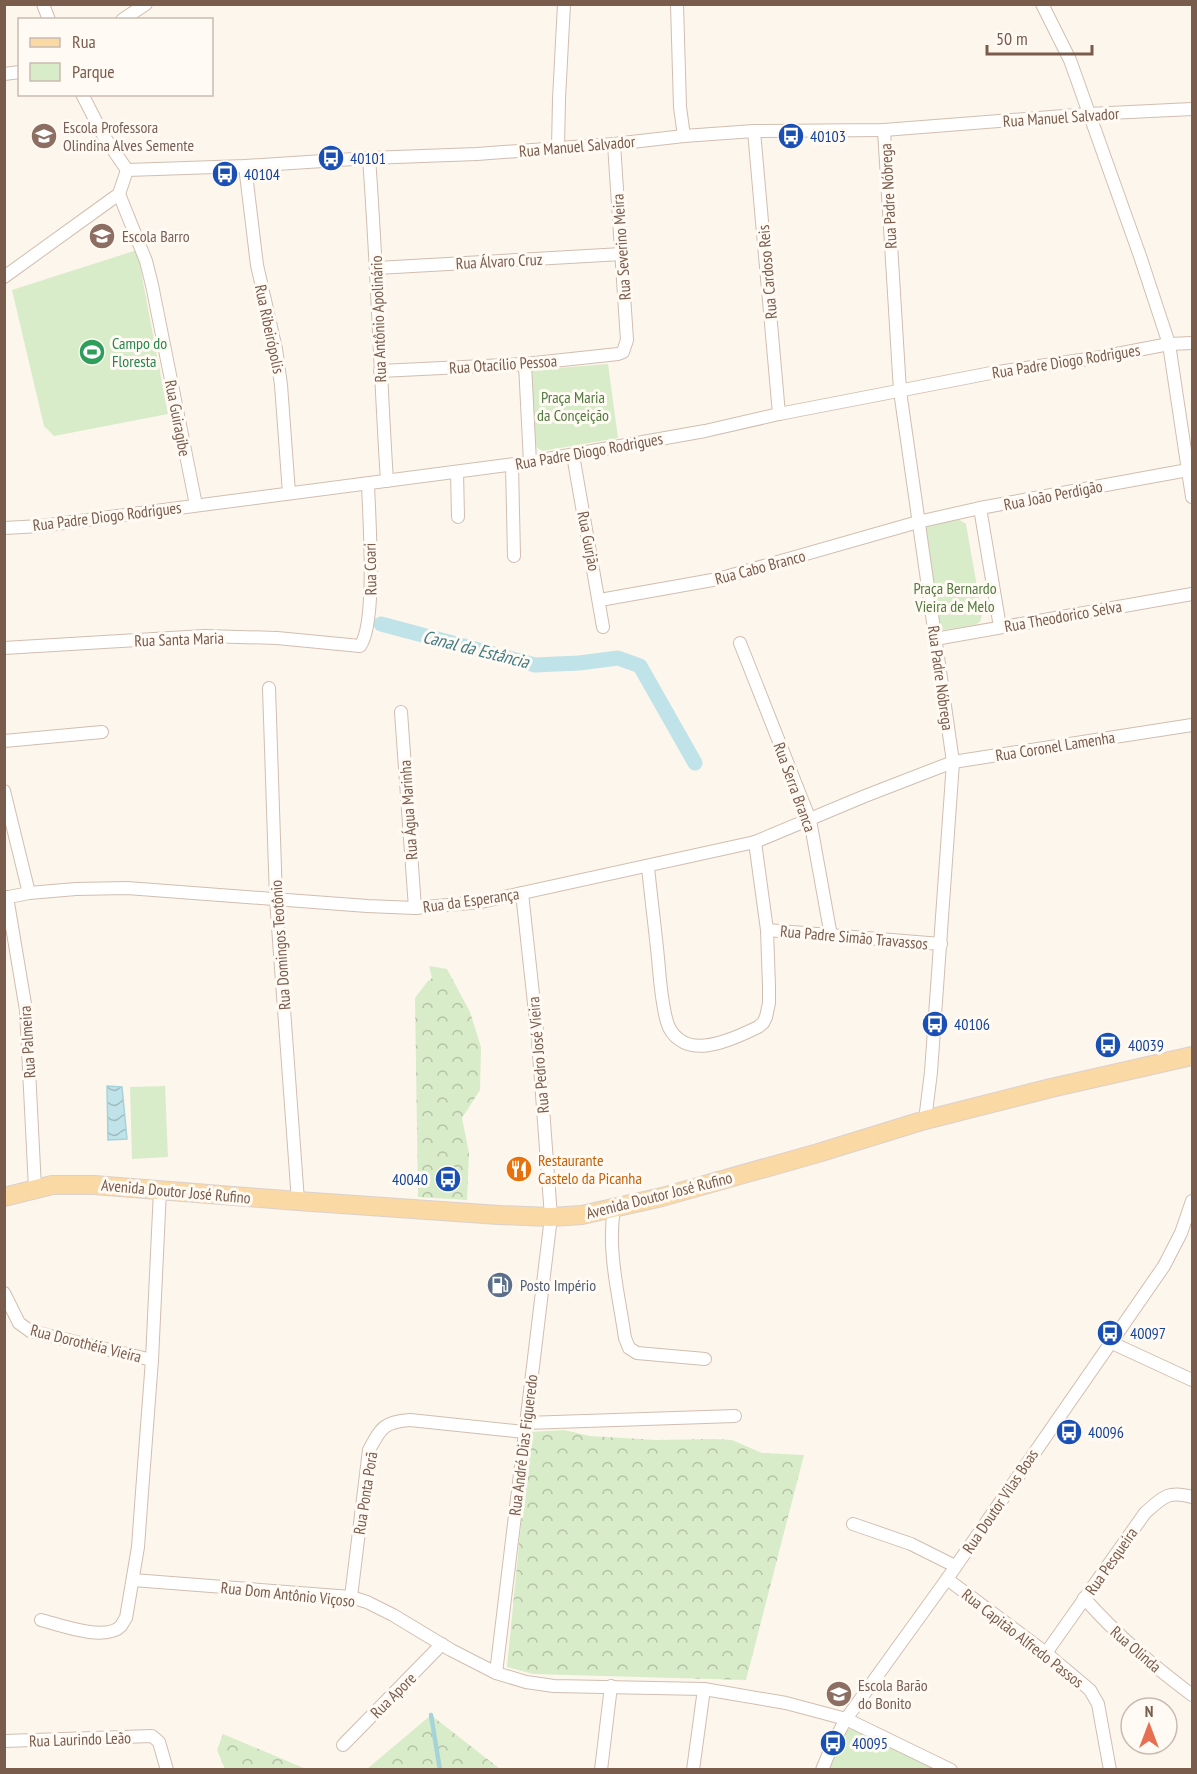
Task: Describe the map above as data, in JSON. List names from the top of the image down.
{
  "streets": {
    "main road": ["Avenida Doutor José Rufino"],
    "street": [
      "Rua Manuel Salvador",
      "Rua Padre Nóbrega",
      "Rua Severino Meira",
      "Rua Álvaro Cruz",
      "Rua Cardoso Reis",
      "Rua Antônio Apolinário",
      "Rua Ribeirópolis",
      "Rua Padre Diogo Rodrigues",
      "Rua Otacílio Pessoa",
      "Rua Guiragibe",
      "Rua João Perdigão",
      "Rua Gurjão",
      "Rua Cabo Branco",
      "Rua Coari",
      "Rua Theodorico Selva",
      "Rua Santa Maria",
      "Rua Coronel Lamenha",
      "Rua Serra Branca",
      "Rua Água Marinha",
      "Rua da Esperança",
      "Rua Padre Simão Travassos",
      "Rua Domingos Teotônio",
      "Rua Palmeira",
      "Rua Pedro José Vieira",
      "Rua Dorothéia Vieira",
      "Rua André Dias Figueredo",
      "Rua Ponta Porã",
      "Rua Doutor Vilas Boas",
      "Rua Pesqueira",
      "Rua Dom Antônio Viçoso",
      "Rua Capitão Alfredo Passos",
      "Rua Olinda",
      "Rua Apore",
      "Rua Laurindo Leão"
    ]
  },
  "crossings": [
    ["Rua Manuel Salvador", "Rua Padre Nóbrega"],
    ["Rua Manuel Salvador", "Rua Severino Meira"],
    ["Rua Manuel Salvador", "Rua Cardoso Reis"],
    ["Rua Manuel Salvador", "Rua Antônio Apolinário"],
    ["Rua Manuel Salvador", "Rua Ribeirópolis"],
    ["Rua Padre Nóbrega", "Rua Padre Diogo Rodrigues"],
    ["Rua Padre Nóbrega", "Rua João Perdigão"],
    ["Rua Padre Nóbrega", "Rua Cabo Branco"],
    ["Rua Padre Nóbrega", "Rua Theodorico Selva"],
    ["Rua Padre Nóbrega", "Rua Coronel Lamenha"],
    ["Rua Padre Nóbrega", "Rua Padre Simão Travassos"],
    ["Rua Padre Nóbrega", "Avenida Doutor José Rufino"],
    ["Rua Severino Meira", "Rua Álvaro Cruz"],
    ["Rua Severino Meira", "Rua Otacílio Pessoa"],
    ["Rua Álvaro Cruz", "Rua Antônio Apolinário"],
    ["Rua Cardoso Reis", "Rua Padre Diogo Rodrigues"],
    ["Rua Antônio Apolinário", "Rua Padre Diogo Rodrigues"],
    ["Rua Antônio Apolinário", "Rua Otacílio Pessoa"],
    ["Rua Ribeirópolis", "Rua Padre Diogo Rodrigues"],
    ["Rua Padre Diogo Rodrigues", "Rua Guiragibe"],
    ["Rua Padre Diogo Rodrigues", "Rua Gurjão"],
    ["Rua Padre Diogo Rodrigues", "Rua Coari"],
    ["Rua João Perdigão", "Rua Cabo Branco"],
    ["Rua Gurjão", "Rua Cabo Branco"],
    ["Rua Coari", "Rua Santa Maria"],
    ["Rua Coronel Lamenha", "Rua da Esperança"],
    ["Rua Serra Branca", "Rua da Esperança"],
    ["Rua Serra Branca", "Rua Padre Simão Travassos"],
    ["Rua Água Marinha", "Rua da Esperança"],
    ["Rua da Esperança", "Rua Domingos Teotônio"],
    ["Rua da Esperança", "Rua Palmeira"],
    ["Rua da Esperança", "Rua Pedro José Vieira"],
    ["Rua Domingos Teotônio", "Avenida Doutor José Rufino"],
    ["Rua Palmeira", "Avenida Doutor José Rufino"],
    ["Rua Pedro José Vieira", "Avenida Doutor José Rufino"],
    ["Rua Pedro José Vieira", "Rua André Dias Figueredo"],
    ["Avenida Doutor José Rufino", "Rua André Dias Figueredo"],
    ["Rua André Dias Figueredo", "Rua Ponta Porã"],
    ["Rua André Dias Figueredo", "Rua Dom Antônio Viçoso"],
    ["Rua Ponta Porã", "Rua Dom Antônio Viçoso"],
    ["Rua Doutor Vilas Boas", "Rua Dom Antônio Viçoso"],
    ["Rua Doutor Vilas Boas", "Rua Capitão Alfredo Passos"],
    ["Rua Pesqueira", "Rua Capitão Alfredo Passos"],
    ["Rua Pesqueira", "Rua Olinda"],
    ["Rua Dom Antônio Viçoso", "Rua Apore"]
  ],
  "water": ["Canal da Estância"],
  "parks": ["Praça Maria da Conçeição", "Praça Bernardo Vieira de Melo"],
  "places": {
    "school or university": ["Escola Professora Olindina Alves Semente", "Escola Barro", "Escola Barão do Bonito"],
    "bus stop": [
      "40103",
      "40101",
      "40104",
      "40106",
      "40039",
      "40040",
      "40097",
      "40096",
      "40095"
    ],
    "sports": ["Campo do Floresta"],
    "restaurant": ["Restaurante Castelo da Picanha"],
    "fuel station": ["Posto Império"]
  },
  "legend": ["Rua", "Parque"],
  "scale_bar": "50 m",
  "north": "top"
}
